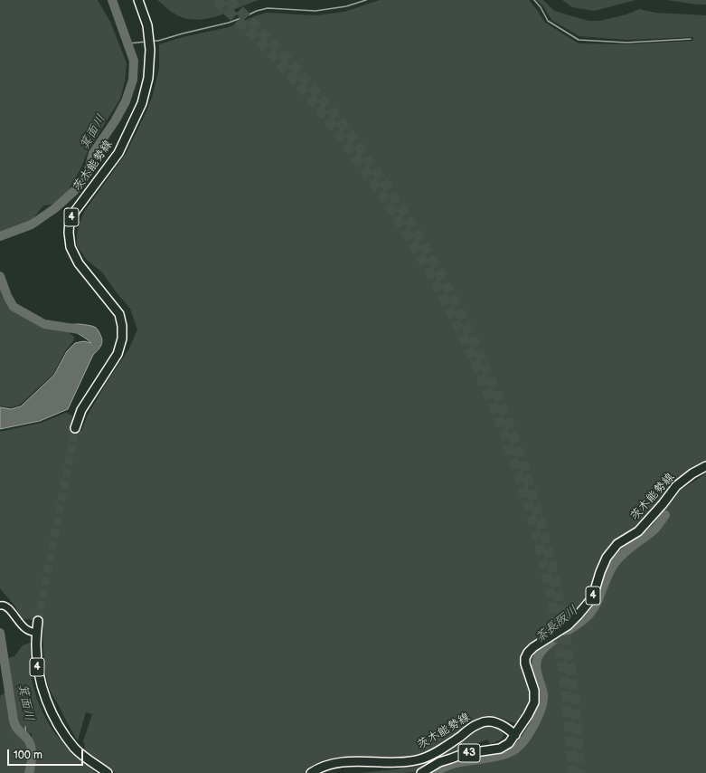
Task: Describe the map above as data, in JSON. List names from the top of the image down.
{
  "streets": {
    "main road": ["茨木能勢線", "4", "43"]
  },
  "crossings": [
    ["茨木能勢線", "43"]
  ],
  "water": ["箕面川", "茶長阪川"],
  "scale_bar": "100 m"
}
